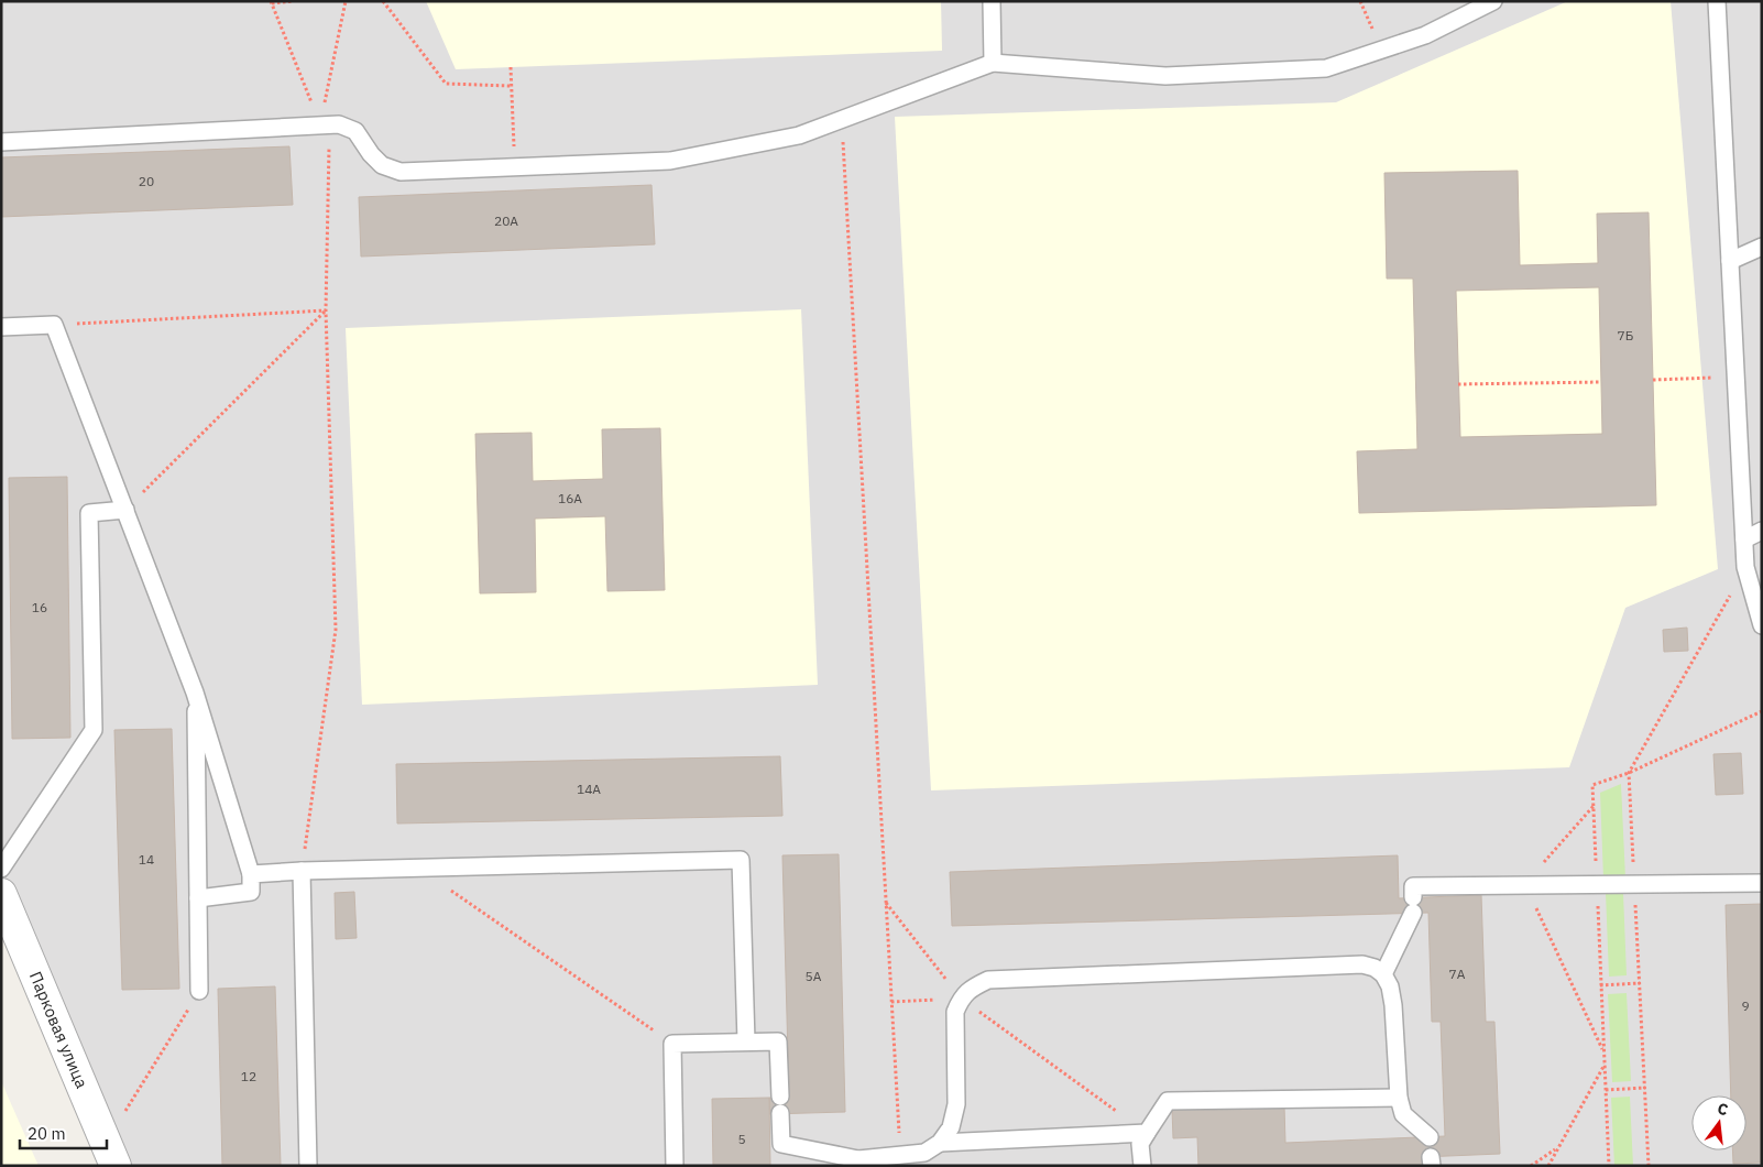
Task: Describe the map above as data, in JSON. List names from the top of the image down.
{
  "streets": {
    "street": ["Парковая улица"]
  },
  "house_numbers": [
    "20",
    "20А",
    "7Б",
    "16А",
    "16",
    "14А",
    "14",
    "7А",
    "5А",
    "9",
    "12",
    "5"
  ],
  "scale_bar": "20 m",
  "north": "top"
}
